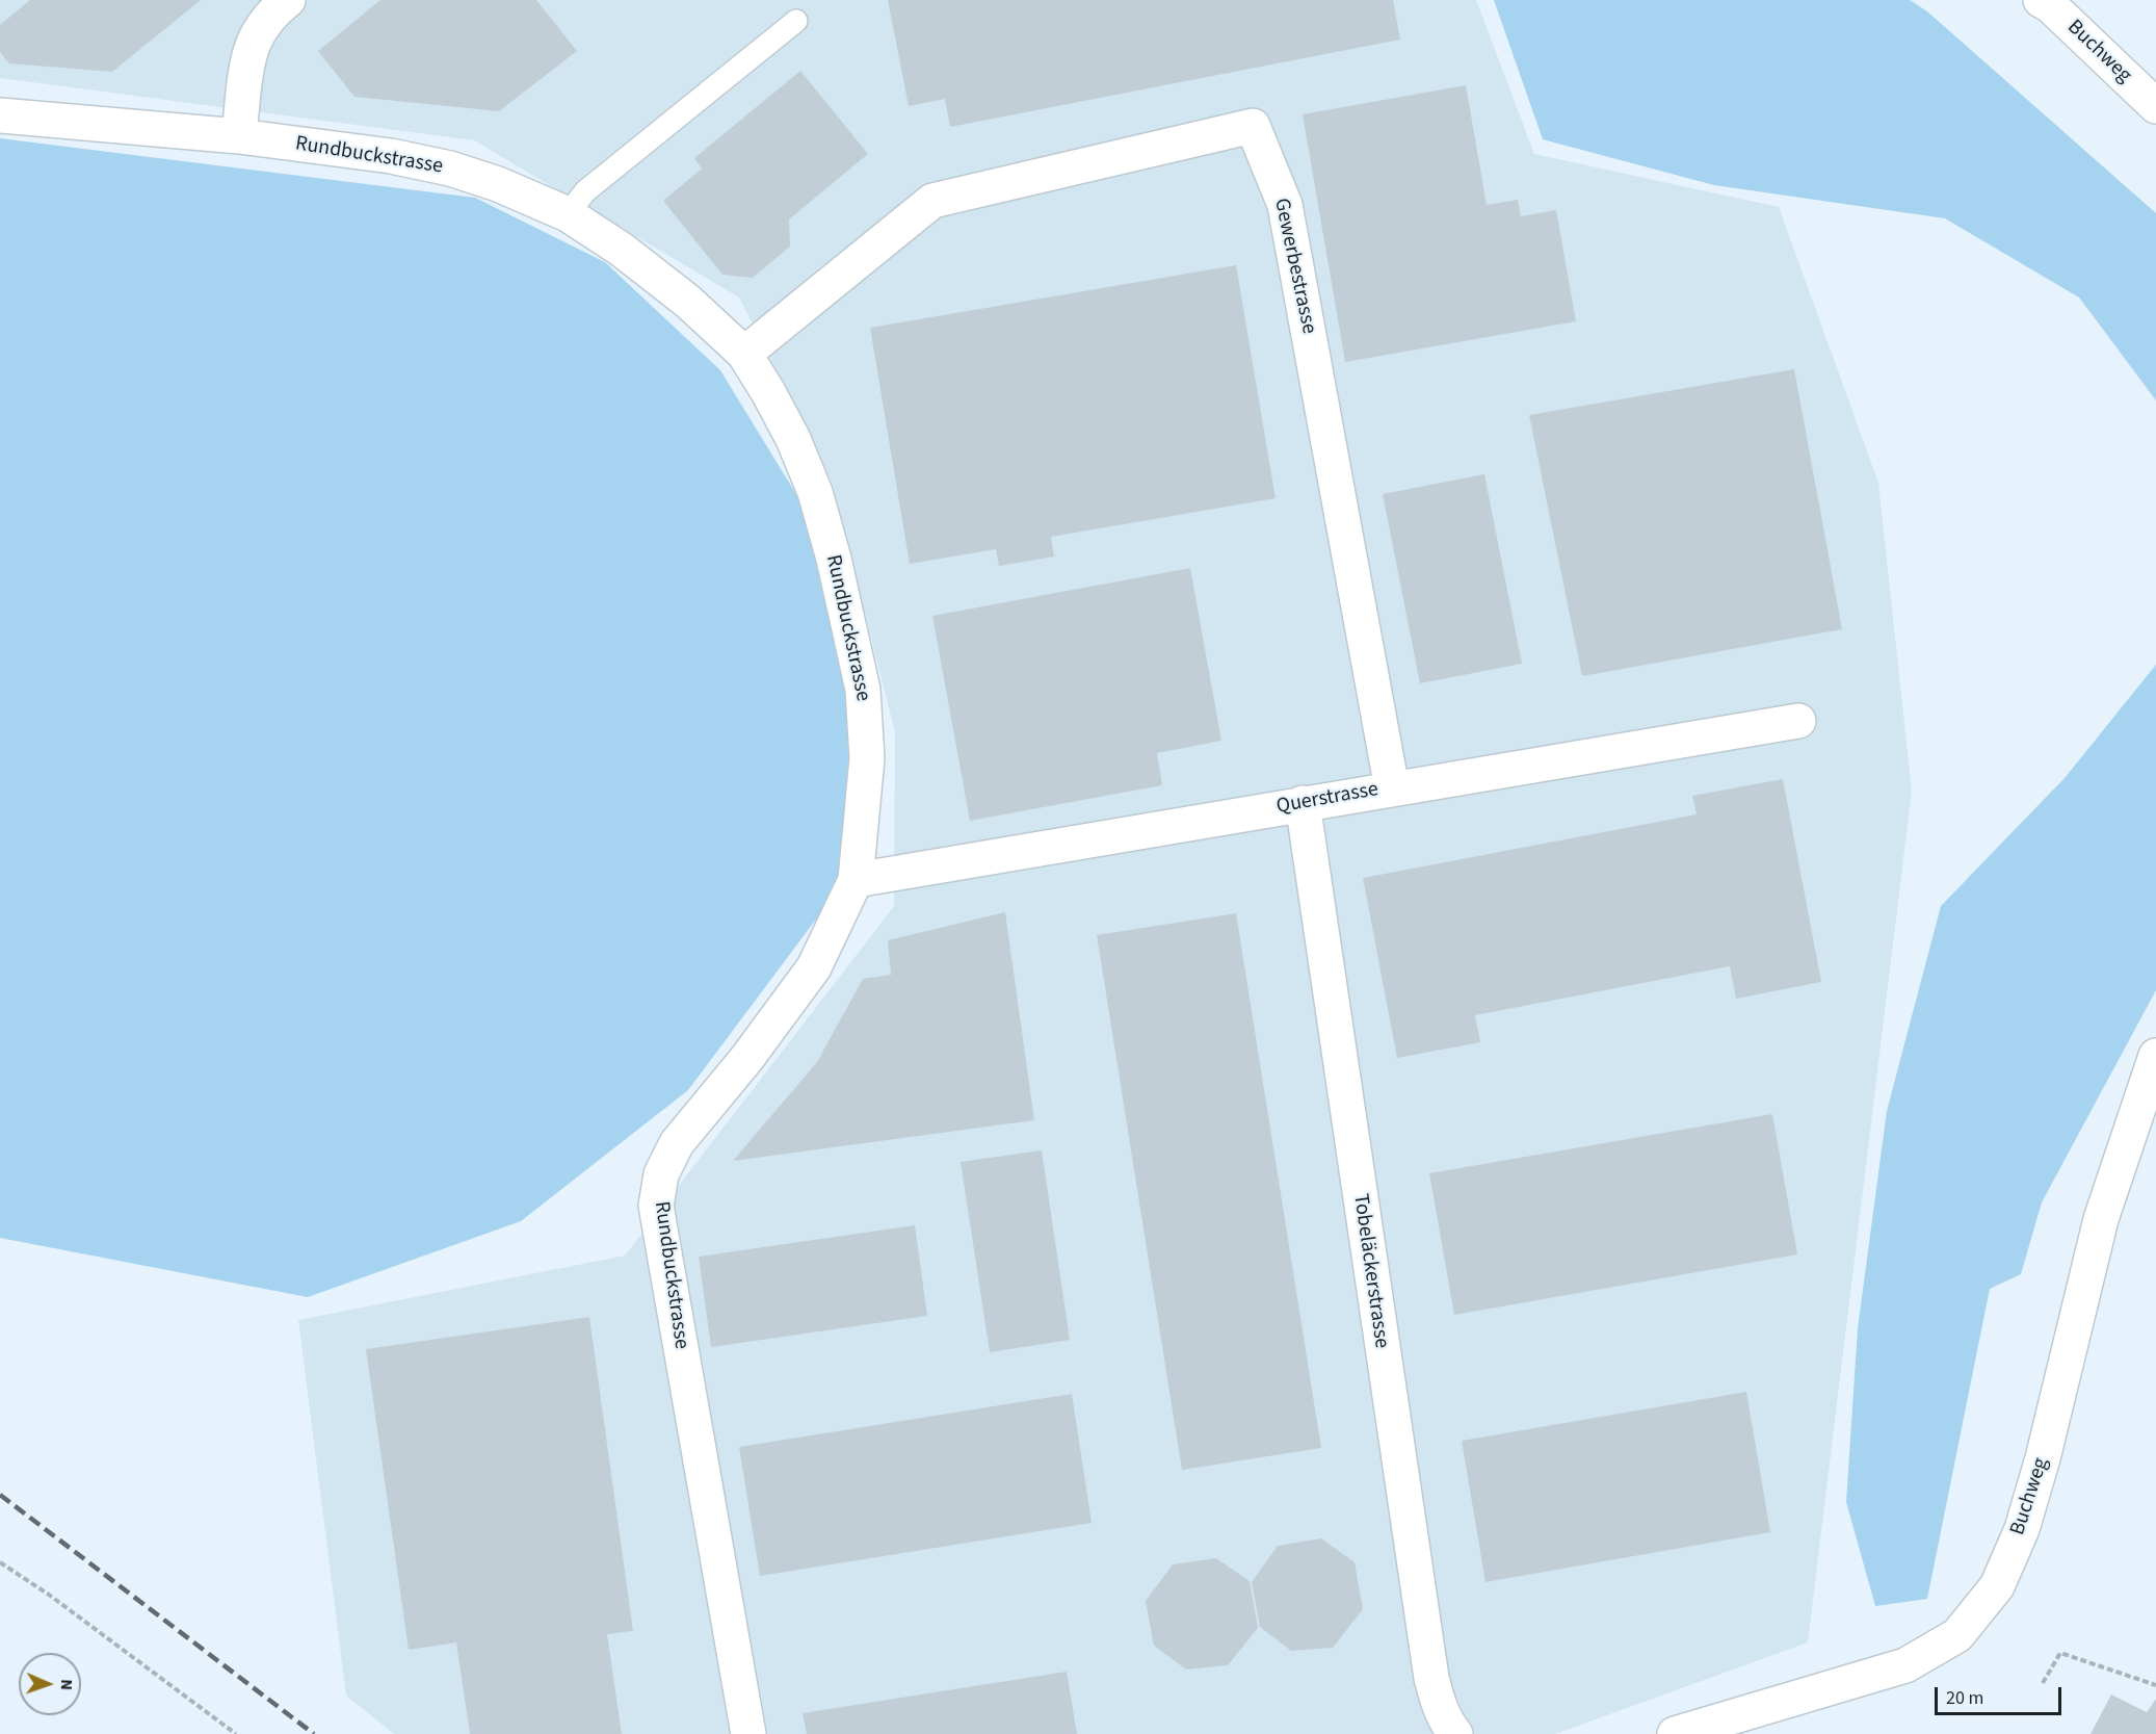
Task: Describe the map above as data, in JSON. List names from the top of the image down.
{
  "streets": {
    "street": [
      "Buchweg",
      "Rundbuckstrasse",
      "Gewerbestrasse",
      "Querstrasse",
      "Tobeläckerstrasse"
    ]
  },
  "crossings": [
    ["Rundbuckstrasse", "Gewerbestrasse"],
    ["Rundbuckstrasse", "Querstrasse"],
    ["Gewerbestrasse", "Querstrasse"],
    ["Querstrasse", "Tobeläckerstrasse"]
  ],
  "scale_bar": "20 m",
  "north": "right"
}
